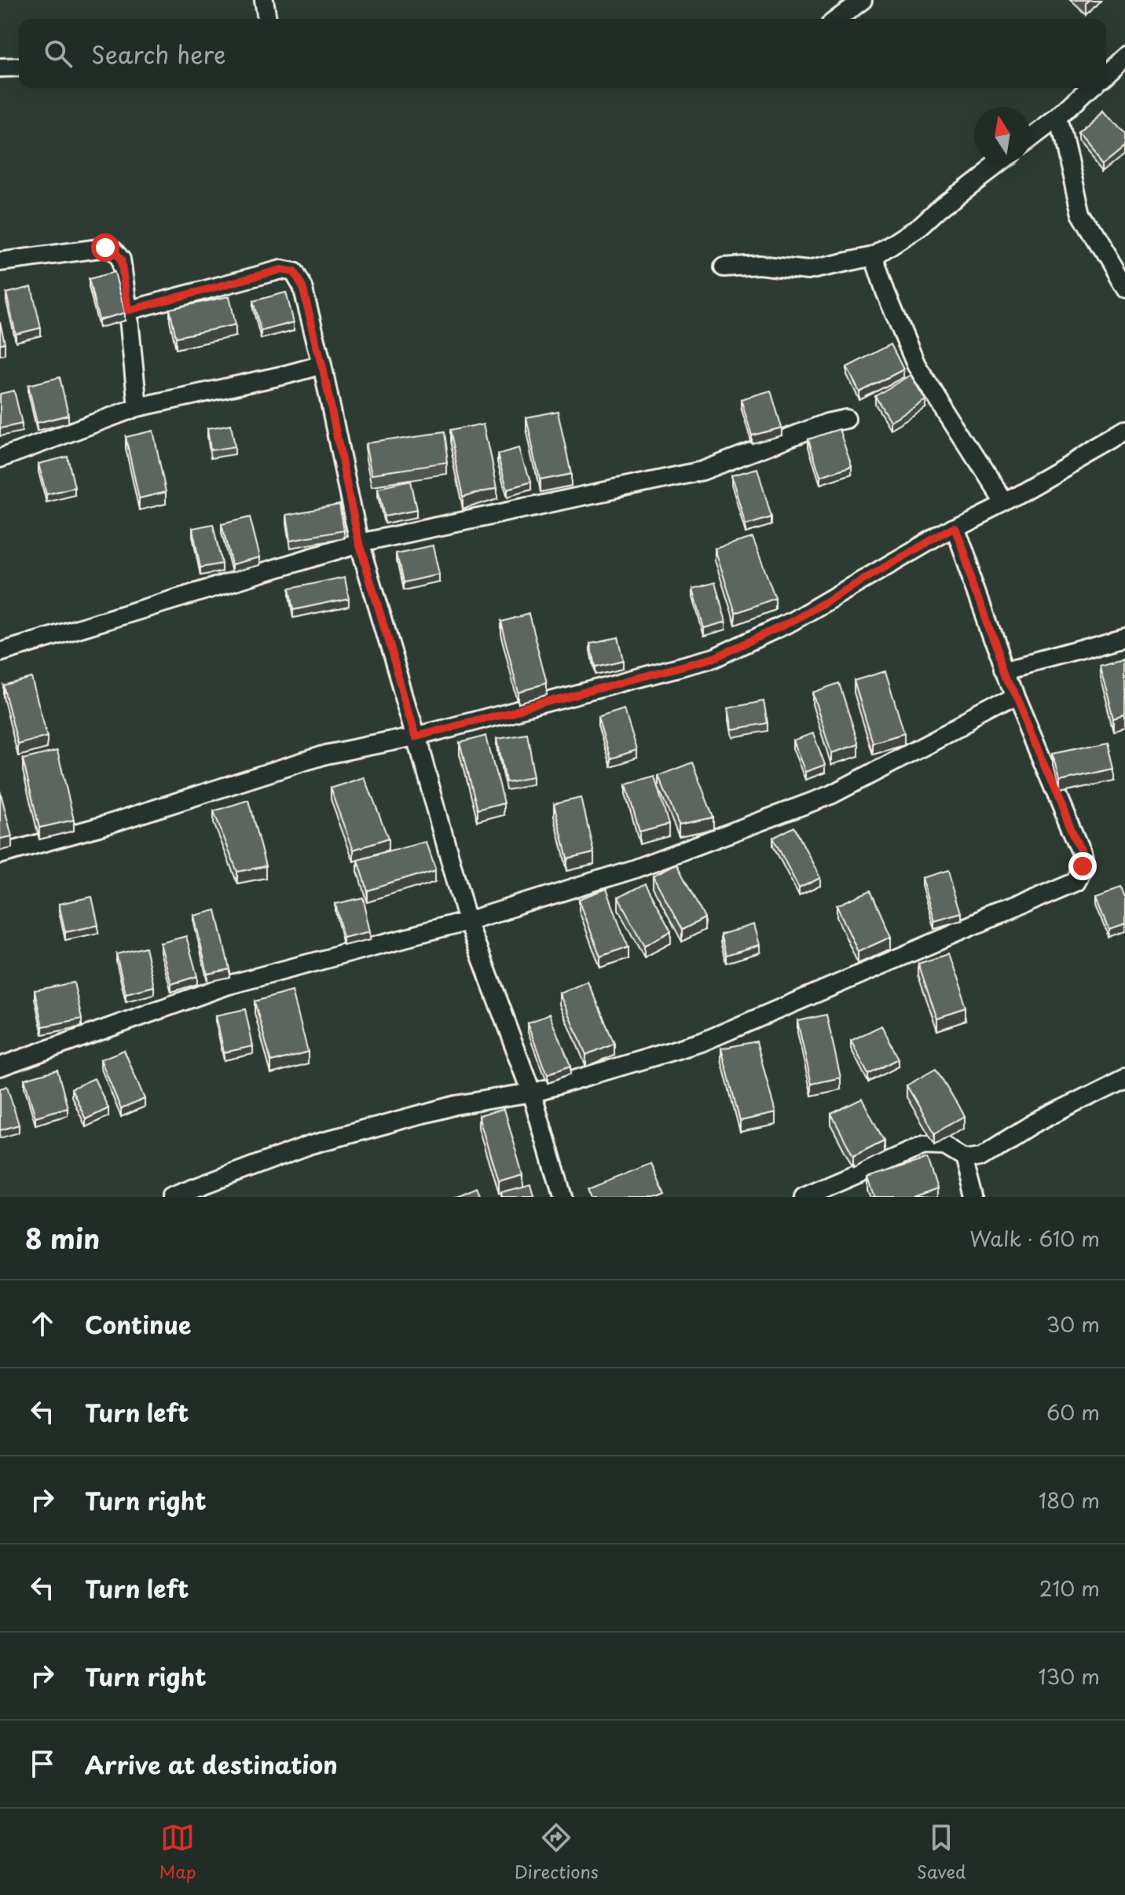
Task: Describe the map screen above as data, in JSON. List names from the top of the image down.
{
  "north": "top",
  "page": {
    "search": "Search here",
    "heading": ["8 min", "Walk · 610 m"],
    "list": [
      ["Continue", "30 m"],
      ["Turn left", "60 m"],
      ["Turn right", "180 m"],
      ["Turn left", "210 m"],
      ["Turn right", "130 m"],
      "Arrive at destination"
    ],
    "nav": ["Map", "Directions", "Saved"]
  }
}
